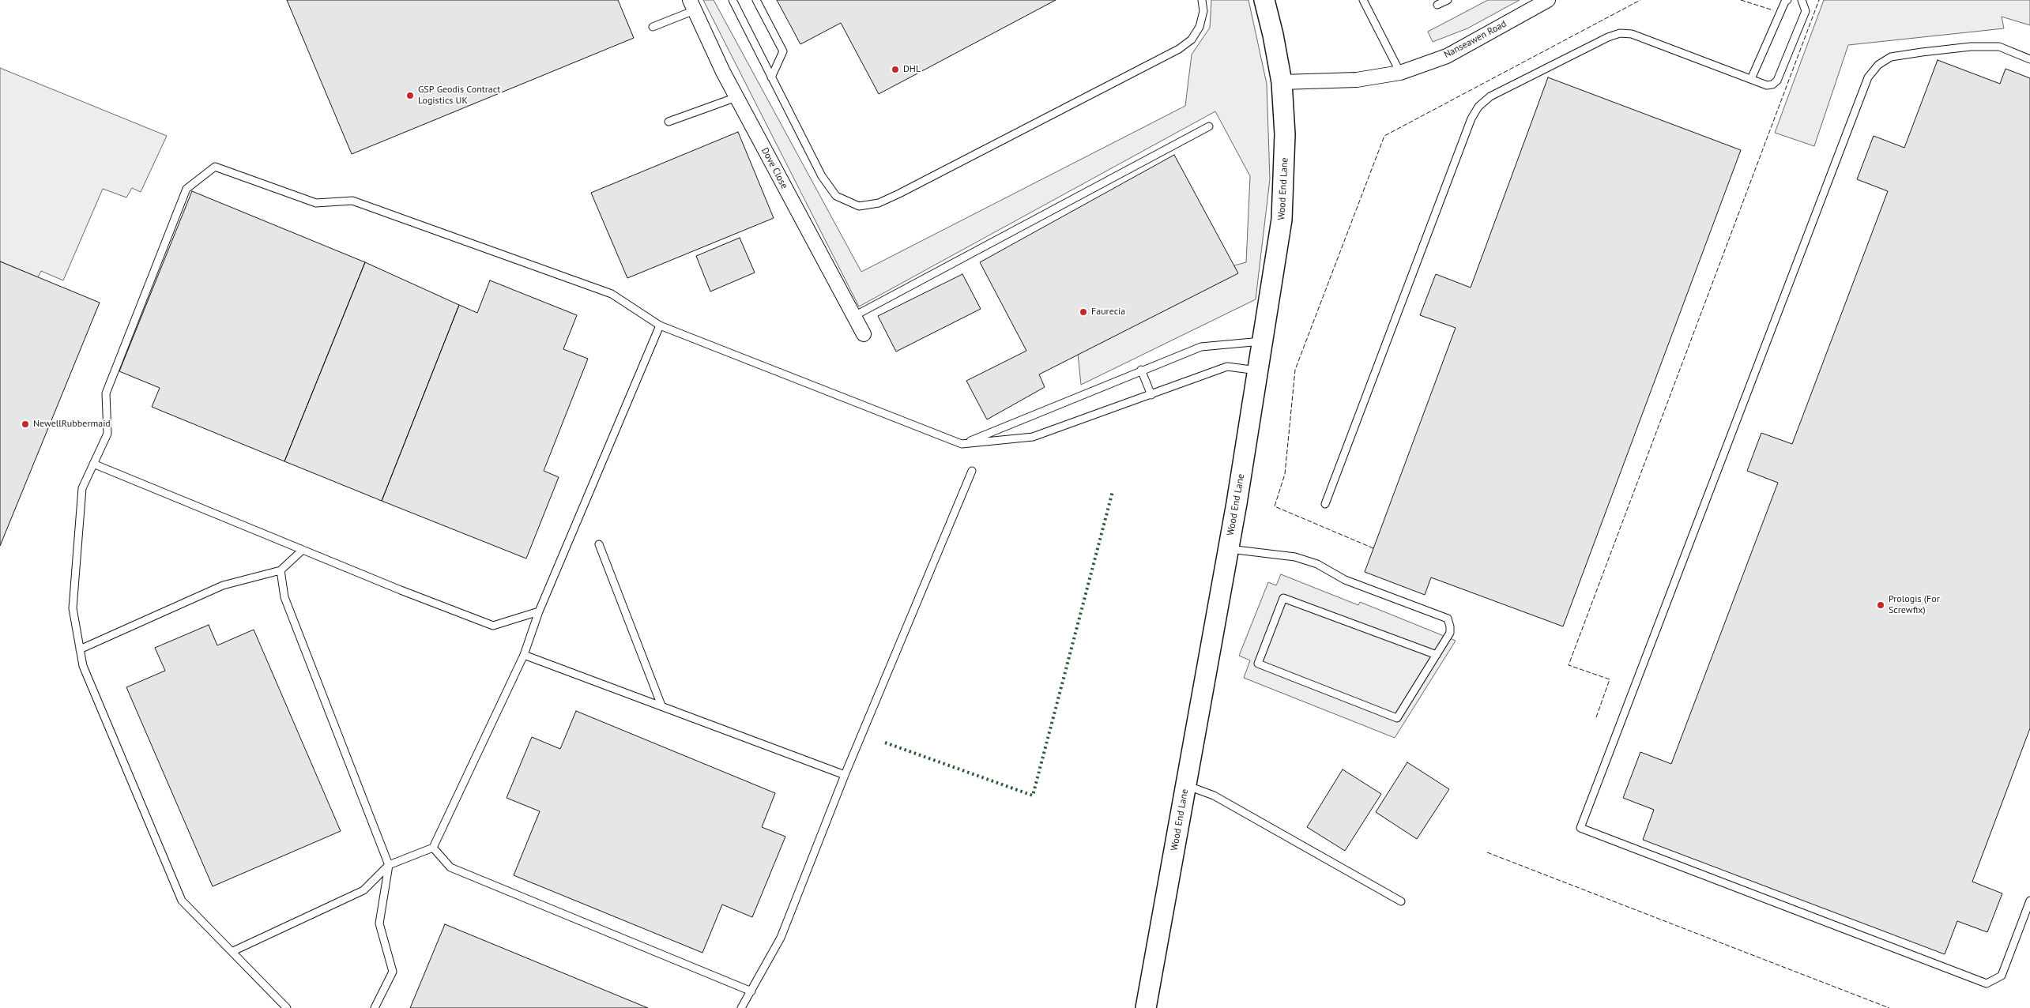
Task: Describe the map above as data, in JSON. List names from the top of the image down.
{
  "streets": {
    "street": ["Nanseawen Road", "Dove Close", "Wood End Lane"]
  },
  "crossings": [
    ["Nanseawen Road", "Wood End Lane"]
  ],
  "places": [
    "DHL",
    "GSP Geodis Contract Logistics UK",
    "Faurecia",
    "NewellRubbermaid",
    "Prologis (For Screwfix)"
  ]
}
